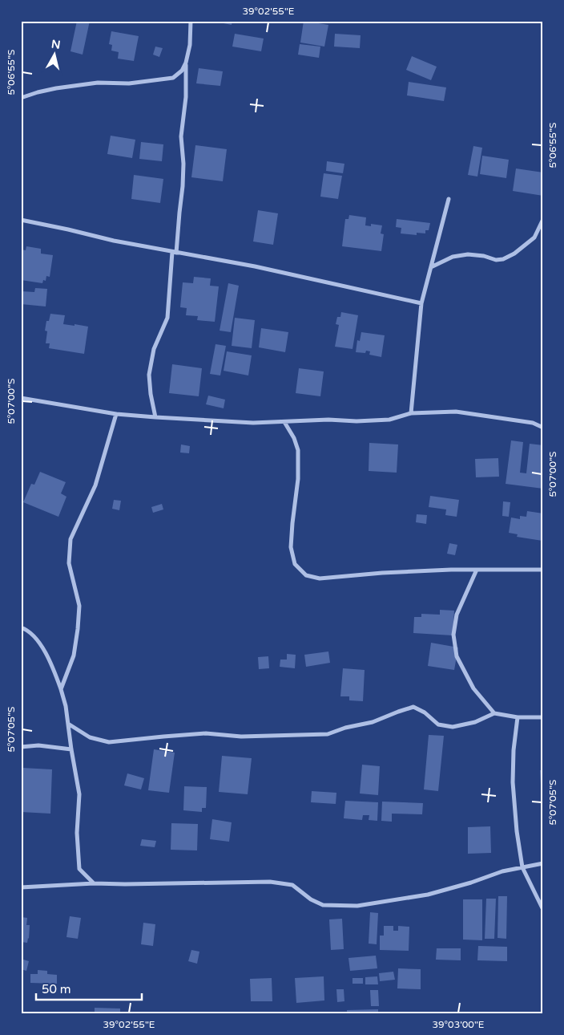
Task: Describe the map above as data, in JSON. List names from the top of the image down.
{
  "scale_bar": "50 m",
  "north": "top",
  "coordinates": [
    "39°02'55\"E",
    "5°06'55\"S",
    "5°07'00\"S",
    "5°07'05\"S",
    "39°03'00\"E"
  ]
}
